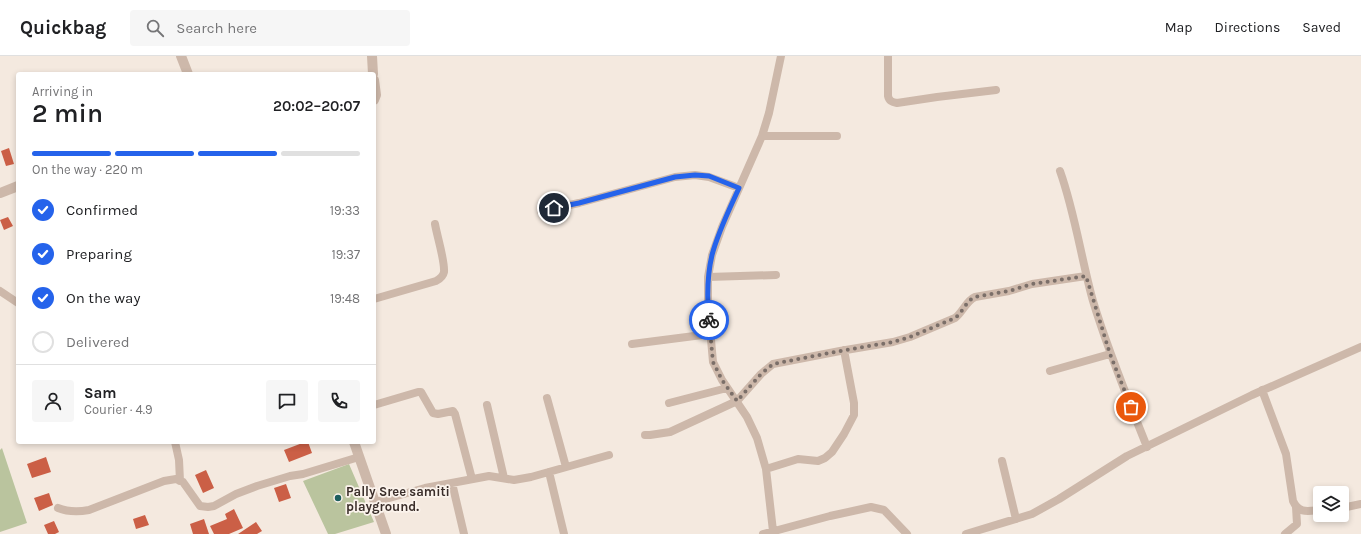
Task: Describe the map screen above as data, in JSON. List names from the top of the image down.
{
  "places": ["Pally Sree samiti playground."],
  "page": {
    "header": "Quickbag",
    "search": "Search here",
    "nav": ["Map", "Directions", "Saved"],
    "heading": ["2 min", "Arriving in", "20:02–20:07"],
    "panel": ["Sam", "Courier · 4.9"],
    "bar": "On the way · 220 m",
    "list": [
      ["Confirmed", "19:33"],
      ["Preparing", "19:37"],
      ["On the way", "19:48"],
      "Delivered"
    ]
  }
}
